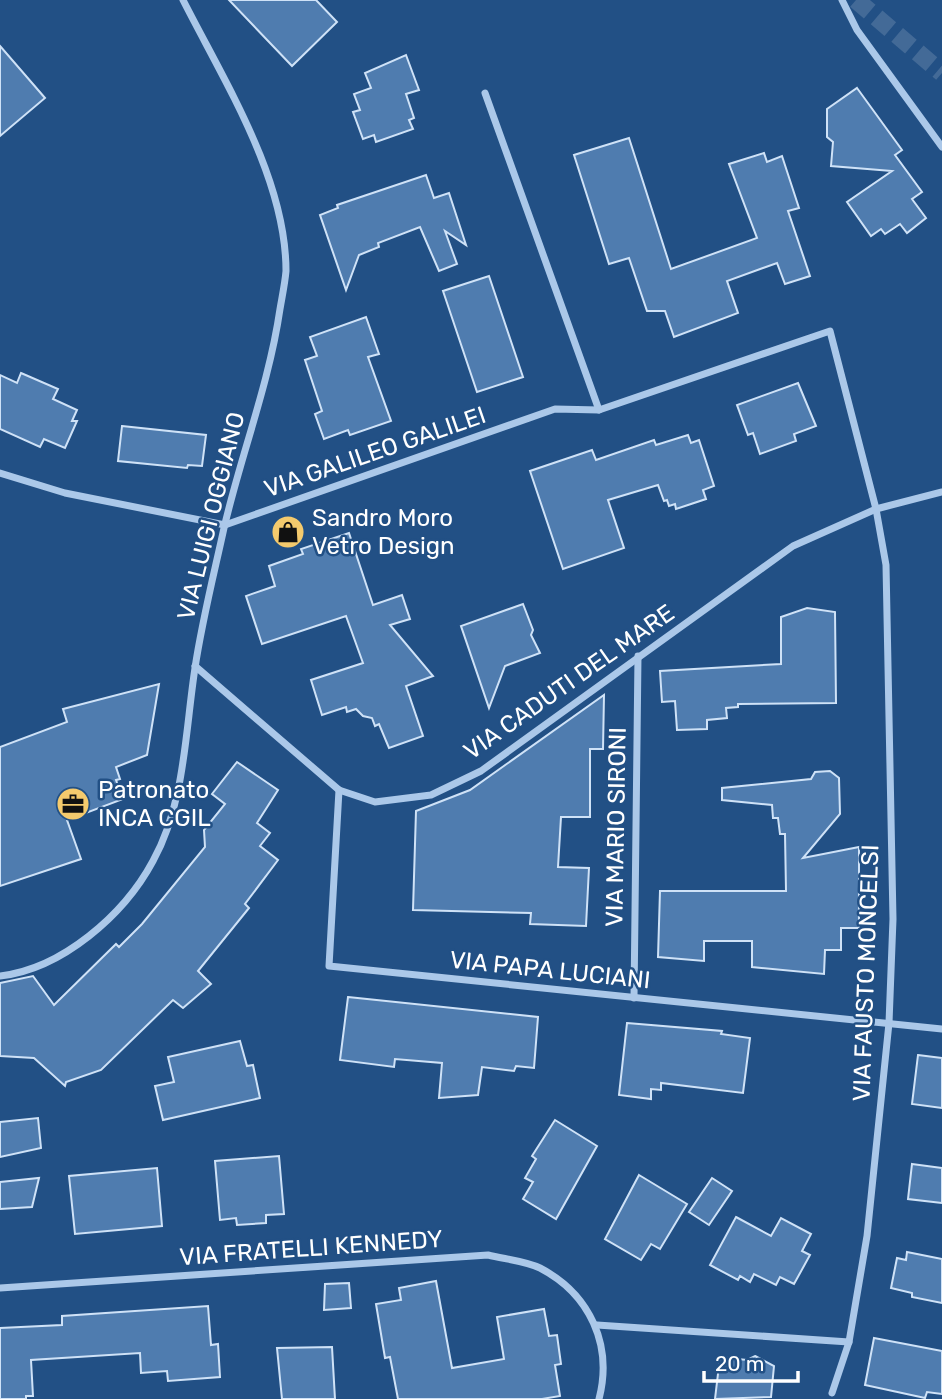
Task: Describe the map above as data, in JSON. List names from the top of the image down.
{
  "streets": {
    "street": [
      "VIA GALILEO GALILEI",
      "VIA LUIGI OGGIANO",
      "VIA CADUTI DEL MARE",
      "VIA MARIO SIRONI",
      "VIA PAPA LUCIANI",
      "VIA FAUSTO MONCELSI",
      "VIA FRATELLI KENNEDY"
    ]
  },
  "crossings": [
    ["VIA GALILEO GALILEI", "VIA LUIGI OGGIANO"],
    ["VIA GALILEO GALILEI", "VIA CADUTI DEL MARE"],
    ["VIA GALILEO GALILEI", "VIA FAUSTO MONCELSI"],
    ["VIA LUIGI OGGIANO", "VIA CADUTI DEL MARE"],
    ["VIA CADUTI DEL MARE", "VIA MARIO SIRONI"],
    ["VIA CADUTI DEL MARE", "VIA PAPA LUCIANI"],
    ["VIA CADUTI DEL MARE", "VIA FAUSTO MONCELSI"],
    ["VIA MARIO SIRONI", "VIA PAPA LUCIANI"],
    ["VIA PAPA LUCIANI", "VIA FAUSTO MONCELSI"]
  ],
  "places": {
    "shop": ["Sandro Moro Vetro Design"],
    "office": ["Patronato INCA CGIL"]
  },
  "scale_bar": "20 m"
}
